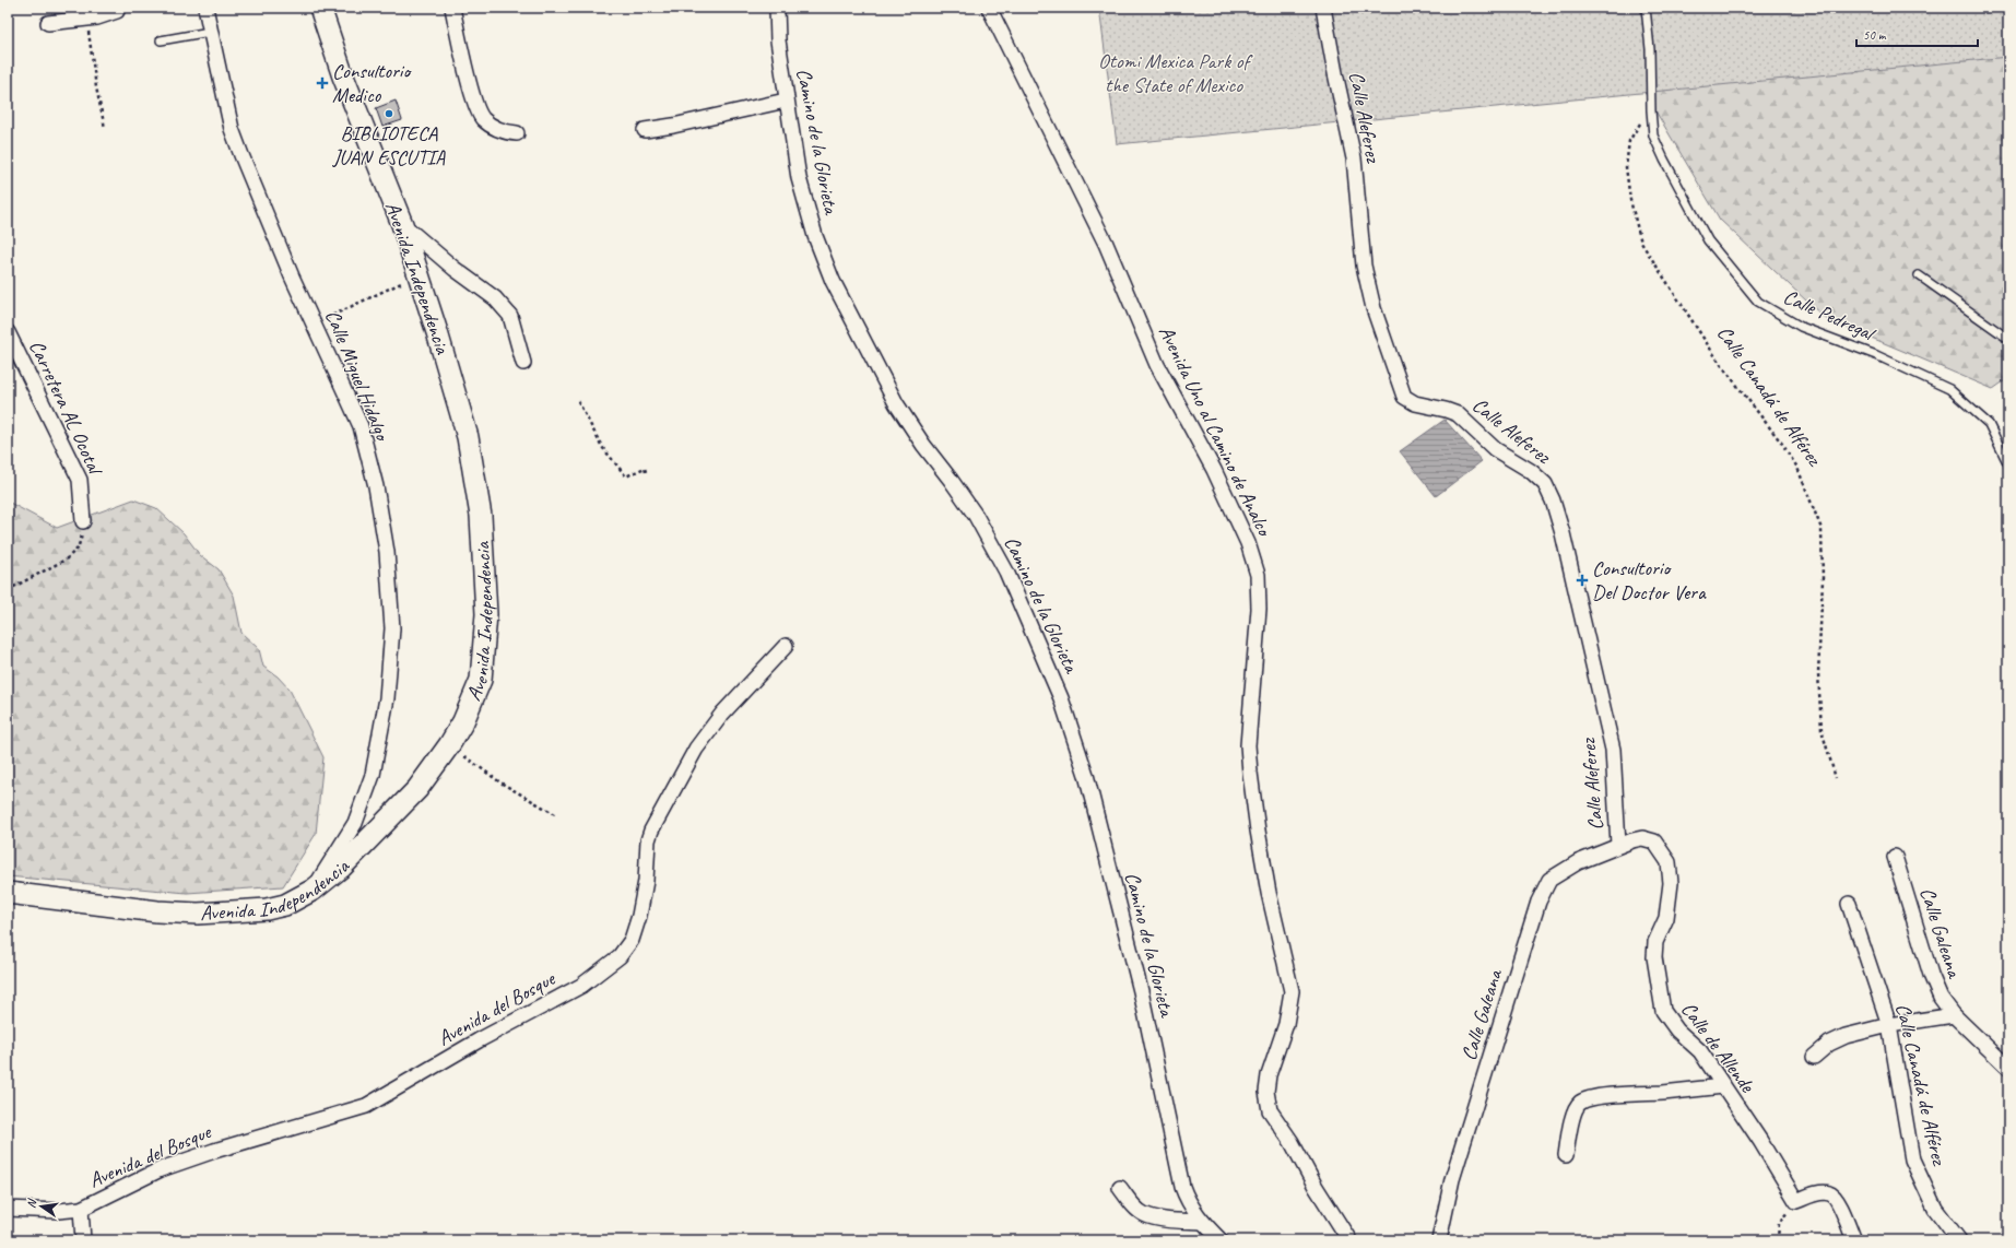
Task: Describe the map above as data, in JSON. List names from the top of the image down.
{
  "streets": {
    "street": [
      "Calle Aleferez",
      "Camino de la Glorieta",
      "Avenida Independencia",
      "Calle Miguel Hidalgo",
      "Calle Canadá de Alférez",
      "Carretera AL Ocotal",
      "Avenida Uno al Camino de Analco",
      "Calle Galeana",
      "Avenida del Bosque",
      "Calle de Allende"
    ],
    "lane": ["Calle Pedregal"]
  },
  "crossings": [
    ["Calle Aleferez", "Calle Galeana"],
    ["Calle Aleferez", "Calle de Allende"],
    ["Avenida Independencia", "Calle Miguel Hidalgo"],
    ["Calle Pedregal", "Calle Canadá de Alférez"],
    ["Calle Galeana", "Calle de Allende"]
  ],
  "parks": ["Otomi Mexica Park of the State of Mexico"],
  "places": {
    "health": ["Consultorio Medico", "Consultorio Del Doctor Vera"],
    "other": ["BIBLIOTECA JUAN ESCUTIA"]
  },
  "scale_bar": "50 m",
  "north": "left"
}
